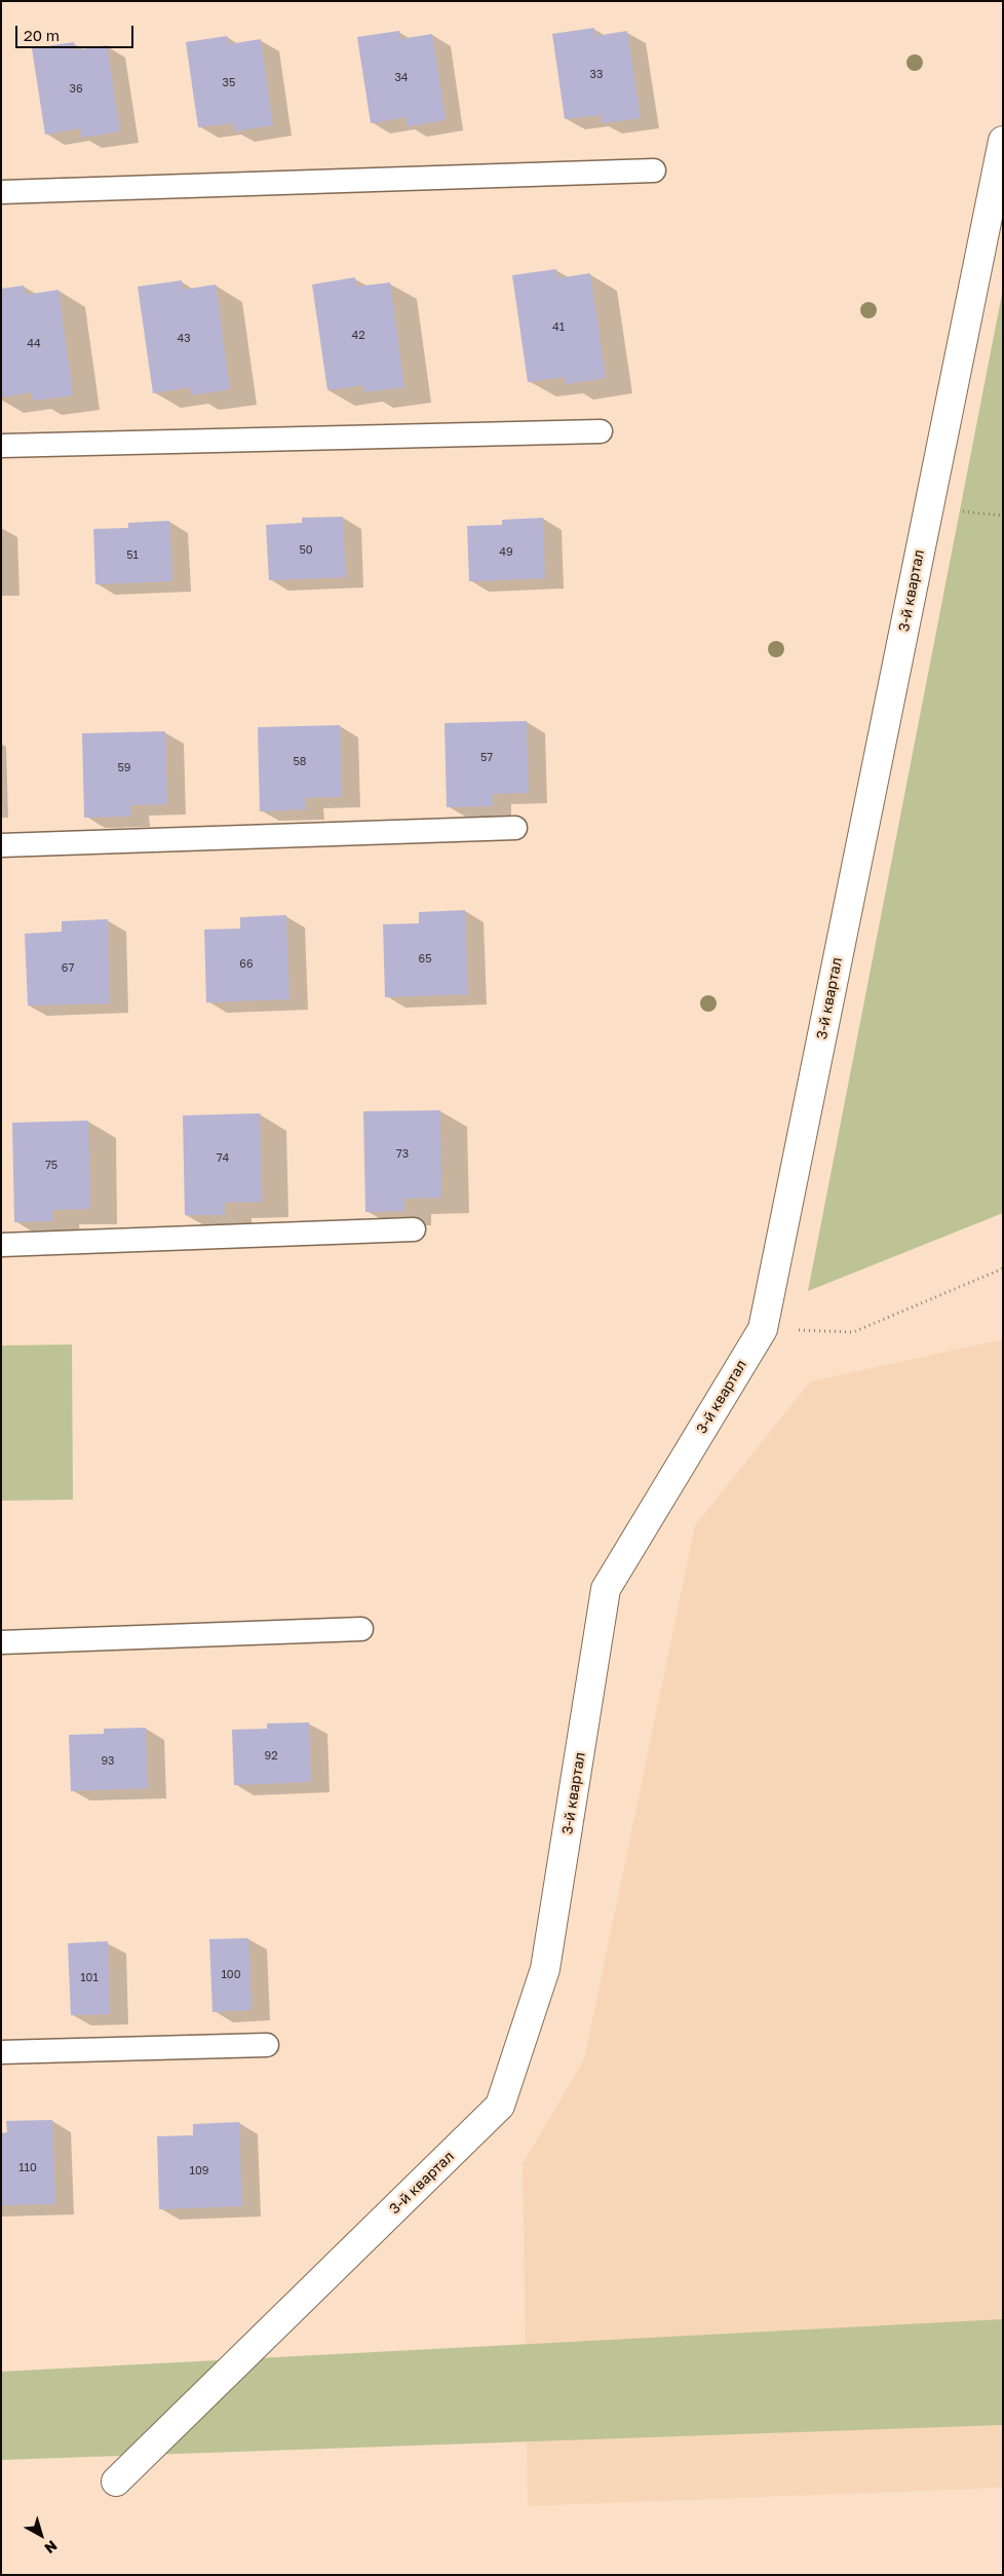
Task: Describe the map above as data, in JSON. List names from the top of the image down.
{
  "streets": {
    "street": ["3-й квартал"]
  },
  "house_numbers": [
    "33",
    "34",
    "35",
    "36",
    "41",
    "42",
    "43",
    "44",
    "50",
    "49",
    "51",
    "57",
    "58",
    "59",
    "65",
    "66",
    "67",
    "73",
    "74",
    "75",
    "92",
    "93",
    "100",
    "101",
    "110",
    "109"
  ],
  "scale_bar": "20 m",
  "north": "bottom right"
}
